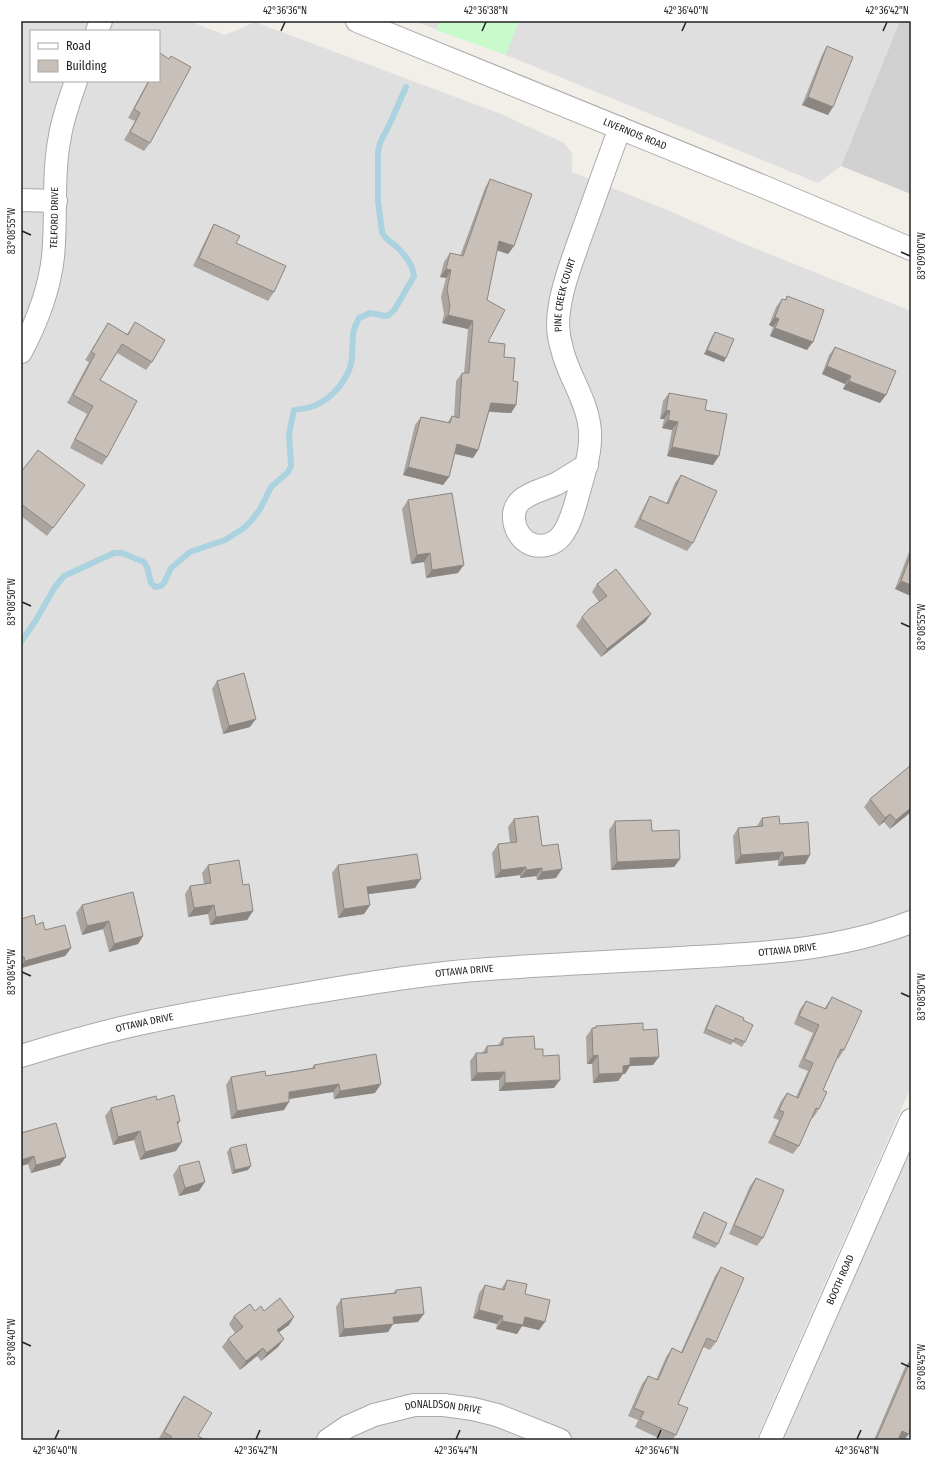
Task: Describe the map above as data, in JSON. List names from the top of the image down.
{
  "streets": {
    "street": [
      "LIVERNOIS ROAD",
      "TELFORD DRIVE",
      "PINE CREEK COURT",
      "OTTAWA DRIVE",
      "BOOTH ROAD",
      "DONALDSON DRIVE"
    ]
  },
  "crossings": [
    ["LIVERNOIS ROAD", "PINE CREEK COURT"]
  ],
  "legend": ["Road", "Building"],
  "coordinates": [
    "42°36'36\"N",
    "42°36'38\"N",
    "42°36'40\"N",
    "42°36'42\"N",
    "83°08'55\"W",
    "83°09'00\"W",
    "83°08'50\"W",
    "83°08'45\"W",
    "83°08'40\"W",
    "42°36'44\"N",
    "42°36'46\"N",
    "42°36'48\"N"
  ]
}
